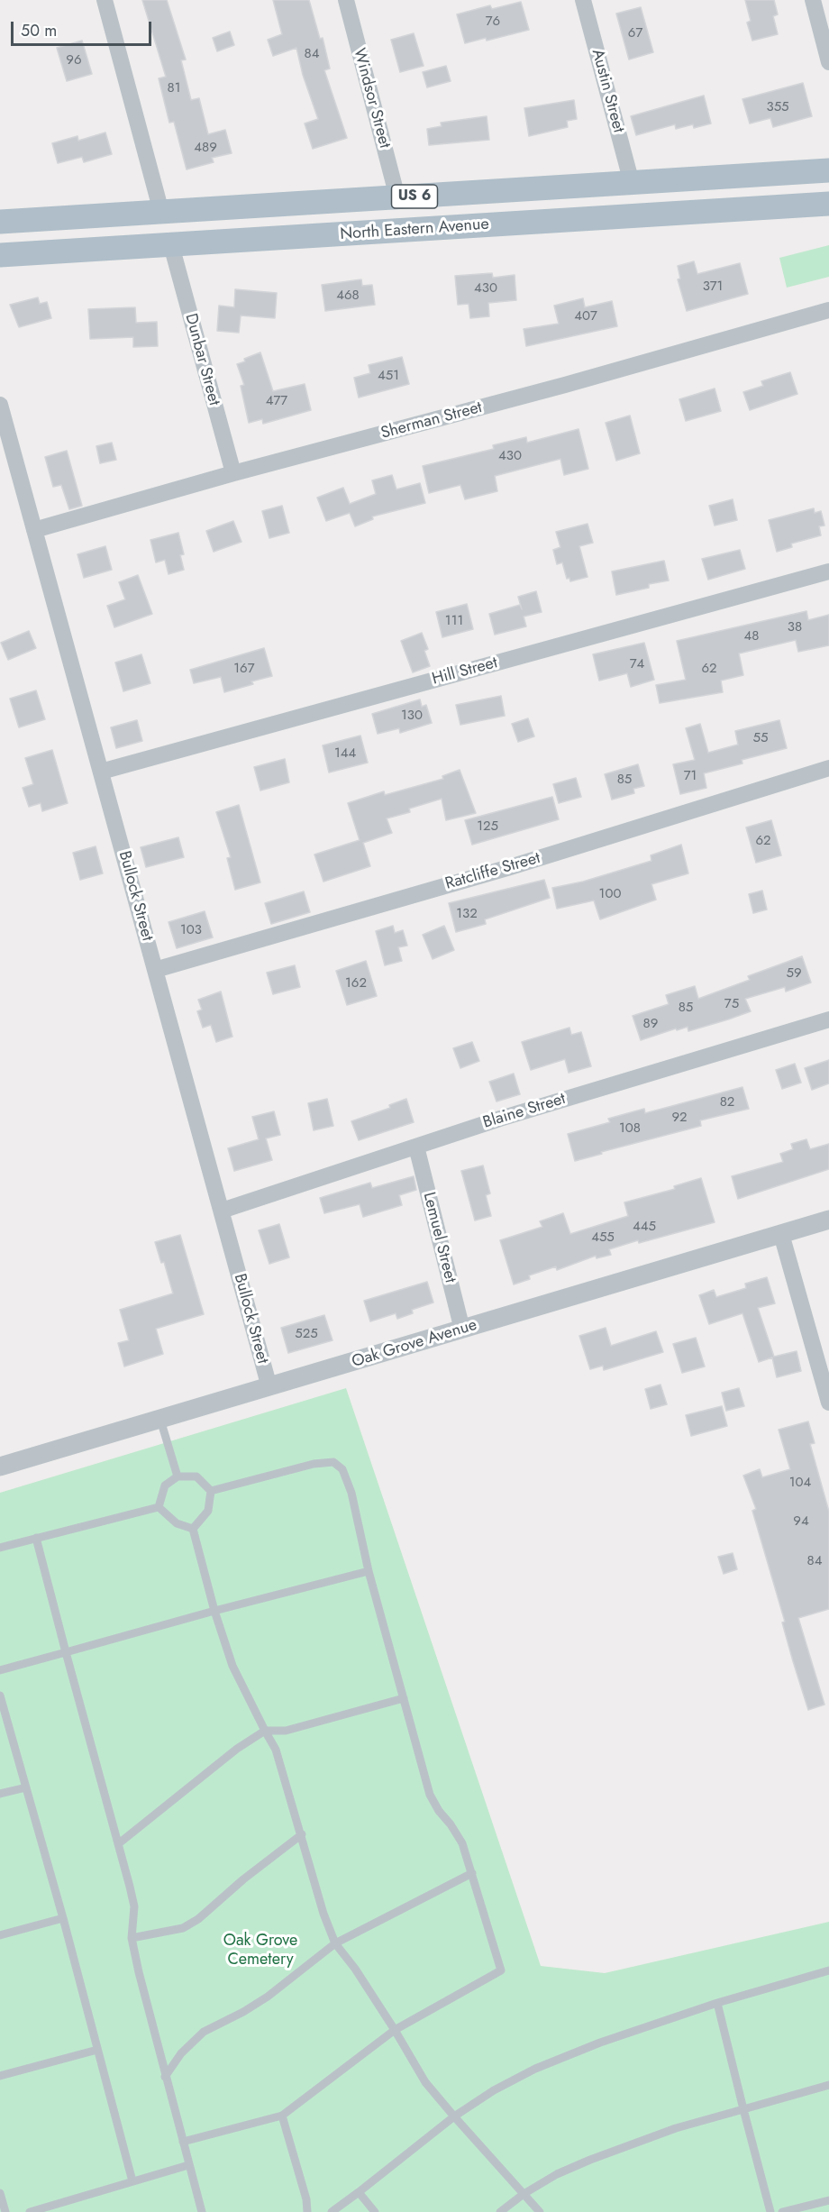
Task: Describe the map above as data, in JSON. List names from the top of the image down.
{
  "streets": {
    "main road": ["US 6", "North Eastern Avenue"],
    "street": [
      "Austin Street",
      "Windsor Street",
      "Dunbar Street",
      "Sherman Street",
      "Hill Street",
      "Ratcliffe Street",
      "Bullock Street",
      "Blaine Street",
      "Lemuel Street",
      "Oak Grove Avenue"
    ]
  },
  "crossings": [
    ["Austin Street", "North Eastern Avenue"],
    ["Windsor Street", "North Eastern Avenue"],
    ["North Eastern Avenue", "Dunbar Street"],
    ["Dunbar Street", "Sherman Street"],
    ["Sherman Street", "Bullock Street"],
    ["Hill Street", "Bullock Street"],
    ["Ratcliffe Street", "Bullock Street"],
    ["Bullock Street", "Blaine Street"],
    ["Bullock Street", "Oak Grove Avenue"],
    ["Blaine Street", "Lemuel Street"],
    ["Lemuel Street", "Oak Grove Avenue"]
  ],
  "parks": ["Oak Grove Cemetery"],
  "house_numbers": [
    "76",
    "67",
    "84",
    "96",
    "81",
    "355",
    "489",
    "371",
    "430",
    "468",
    "407",
    "451",
    "477",
    "430",
    "111",
    "38",
    "48",
    "74",
    "167",
    "62",
    "130",
    "55",
    "144",
    "71",
    "85",
    "125",
    "62",
    "100",
    "132",
    "103",
    "59",
    "162",
    "75",
    "85",
    "89",
    "82",
    "92",
    "108",
    "445",
    "455",
    "525",
    "104",
    "94",
    "84"
  ],
  "scale_bar": "50 m"
}
